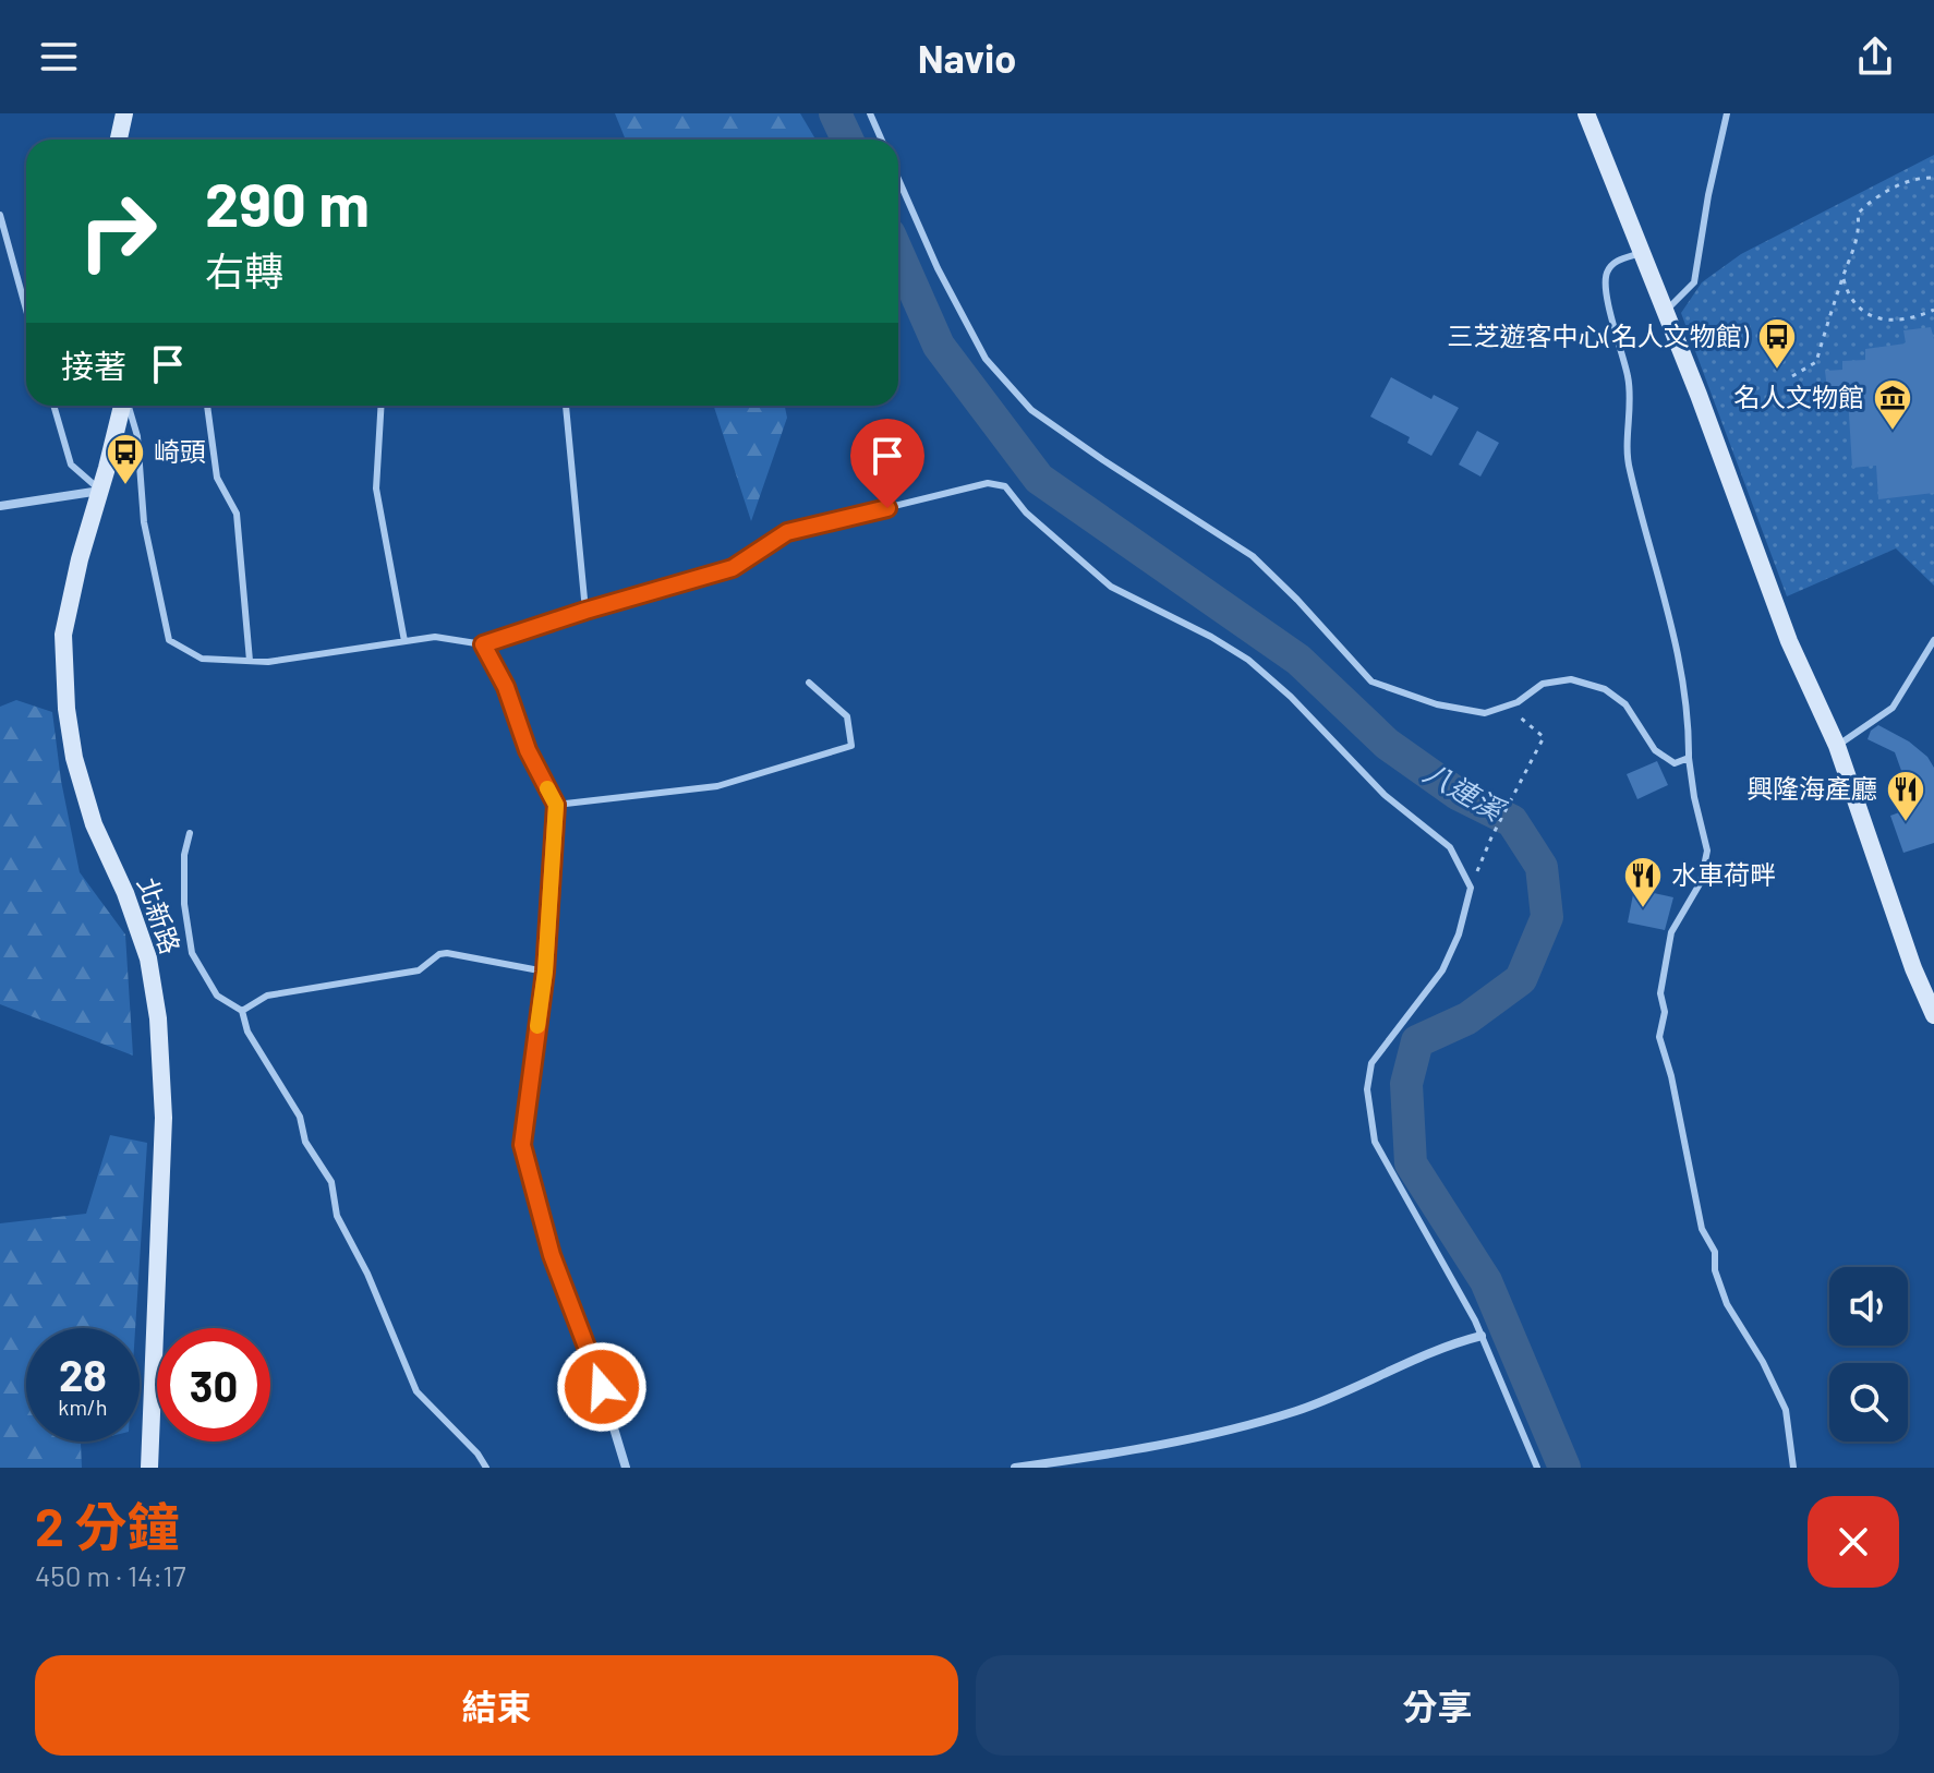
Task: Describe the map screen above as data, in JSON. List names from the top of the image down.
{
  "streets": {
    "main road": ["北新路"]
  },
  "water": ["八連溪"],
  "places": {
    "bus stop": ["三芝遊客中心(名人文物館)", "崎頭"],
    "museum": ["名人文物館"],
    "restaurant": ["興隆海產廳", "水車荷畔"]
  },
  "page": {
    "header": "Navio",
    "turn": ["290 m", "右轉"],
    "then": "接著",
    "speed": "28 km/h",
    "limit": "30",
    "heading": ["2 分鐘", "450 m · 14:17"],
    "buttons": ["結束", "分享"]
  }
}
